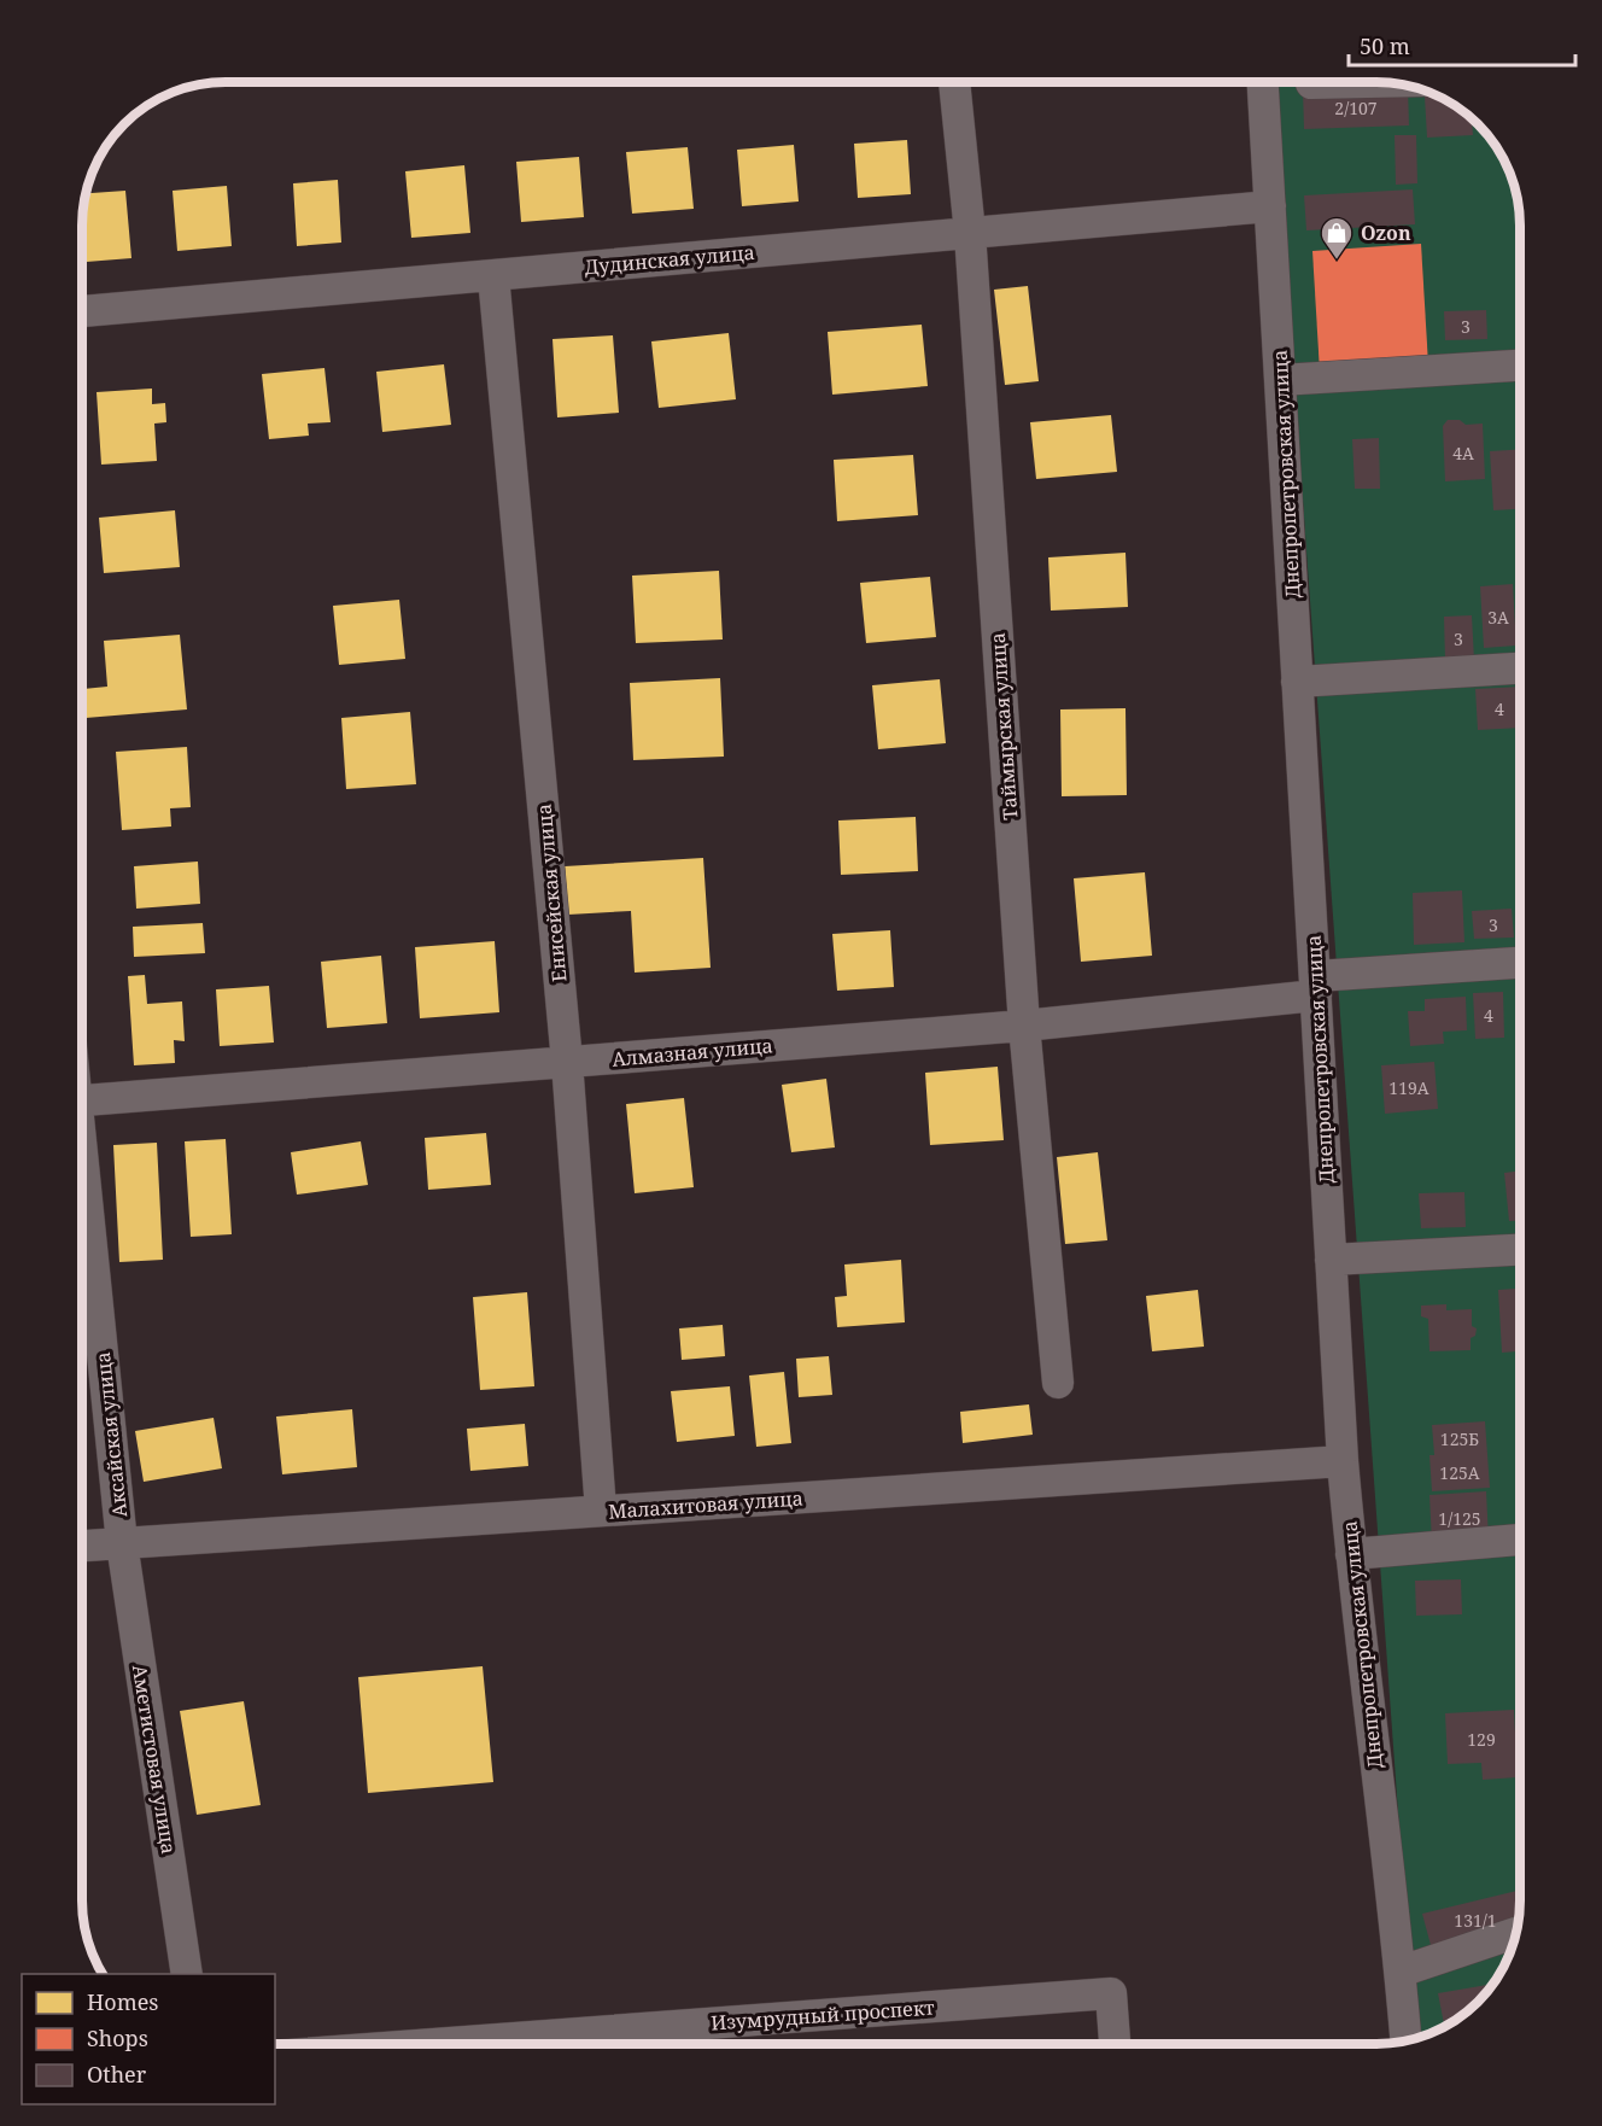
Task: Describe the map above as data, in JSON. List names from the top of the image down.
{
  "streets": {
    "street": [
      "Дудинская улица",
      "Днепропетровская улица",
      "Таймырская улица",
      "Енисейская улица",
      "Алмазная улица",
      "Аксайская улица",
      "Малахитовая улица",
      "Аметистовая улица",
      "Изумрудный проспект"
    ]
  },
  "crossings": [
    ["Дудинская улица", "Днепропетровская улица"],
    ["Дудинская улица", "Таймырская улица"],
    ["Дудинская улица", "Енисейская улица"],
    ["Днепропетровская улица", "Алмазная улица"],
    ["Днепропетровская улица", "Малахитовая улица"],
    ["Таймырская улица", "Алмазная улица"],
    ["Енисейская улица", "Алмазная улица"],
    ["Енисейская улица", "Малахитовая улица"],
    ["Аксайская улица", "Малахитовая улица"],
    ["Аксайская улица", "Аметистовая улица"],
    ["Малахитовая улица", "Аметистовая улица"]
  ],
  "places": {
    "shop": ["Ozon"]
  },
  "house_numbers": [
    "2/107",
    "3",
    "4А",
    "3А",
    "3",
    "4",
    "3",
    "4",
    "119А",
    "125Б",
    "125А",
    "1/125",
    "129",
    "131/1"
  ],
  "legend": ["Homes", "Shops", "Other"],
  "scale_bar": "50 m"
}
